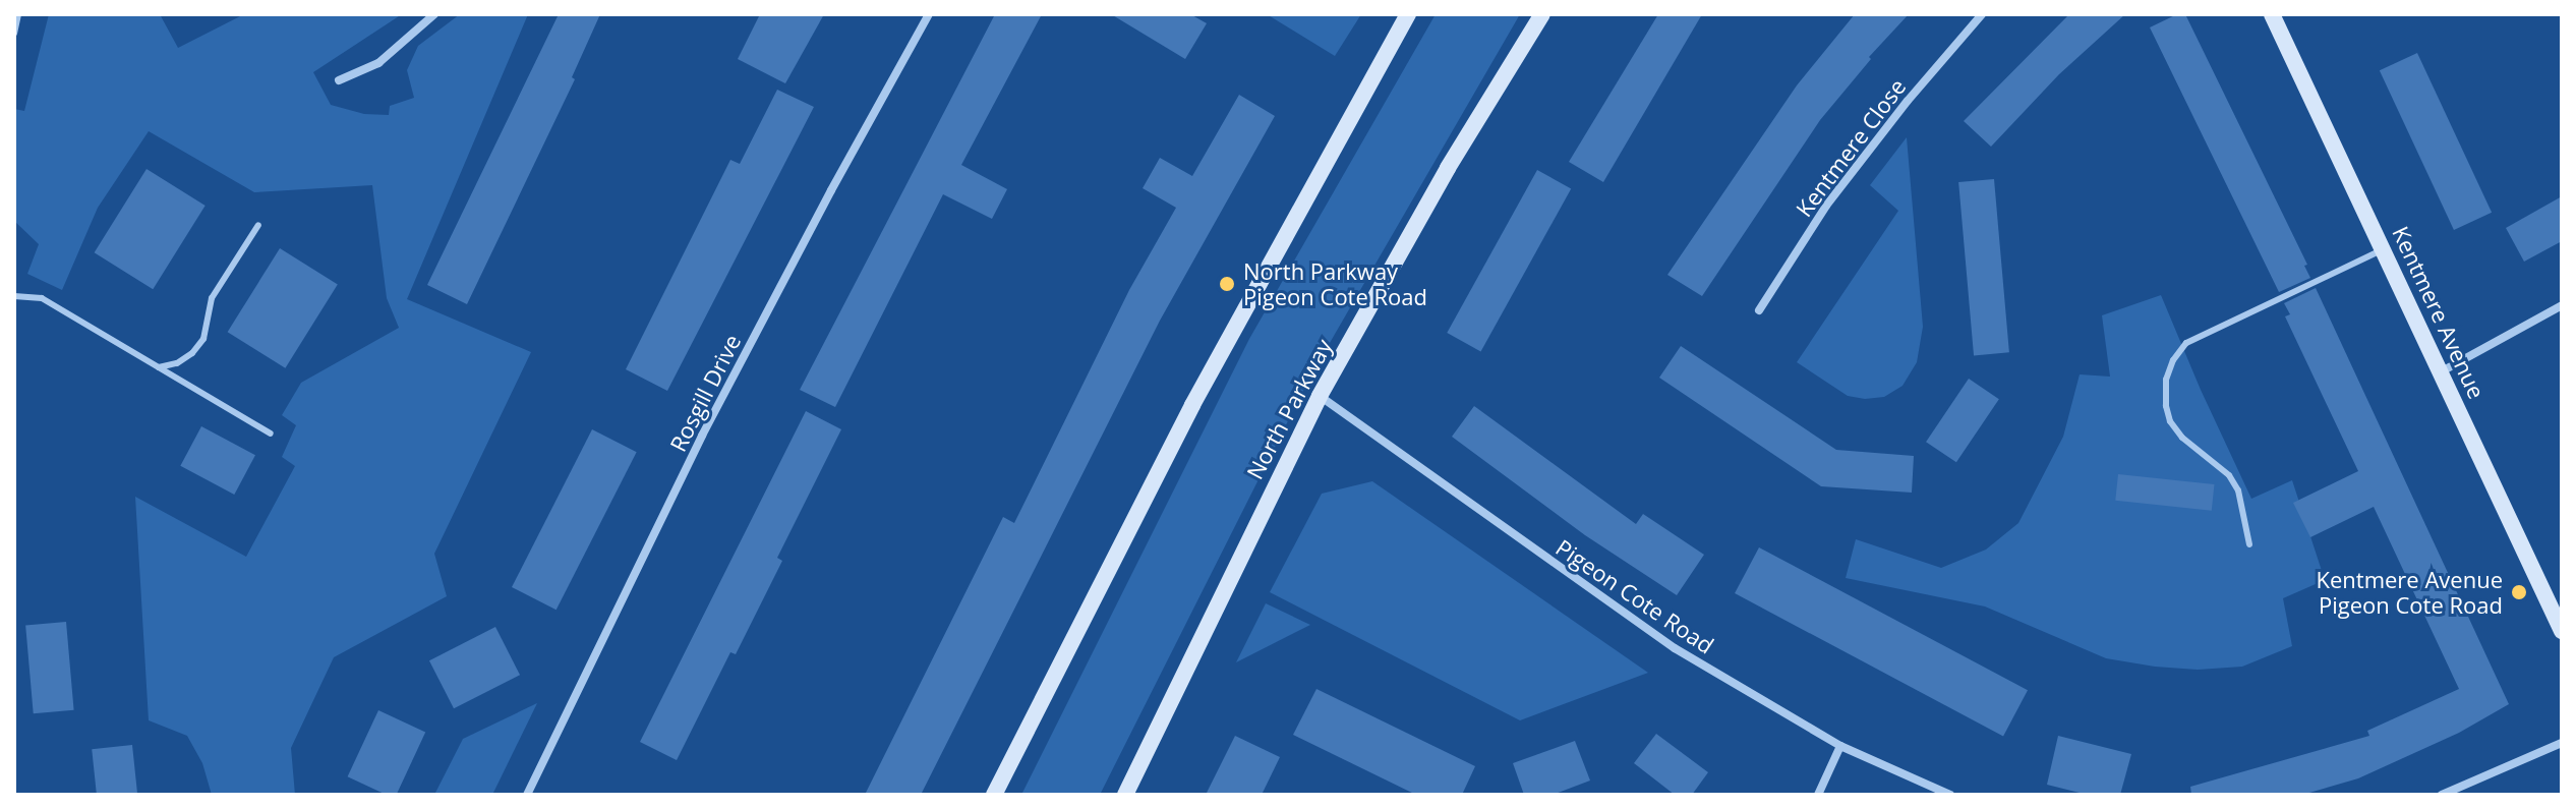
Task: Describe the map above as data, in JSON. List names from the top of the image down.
{
  "streets": {
    "street": [
      "Kentmere Close",
      "Kentmere Avenue",
      "Rosgill Drive",
      "North Parkway",
      "Pigeon Cote Road"
    ]
  },
  "crossings": [
    ["North Parkway", "Pigeon Cote Road"]
  ],
  "places": ["North Parkway Pigeon Cote Road", "Kentmere Avenue Pigeon Cote Road"]
}
